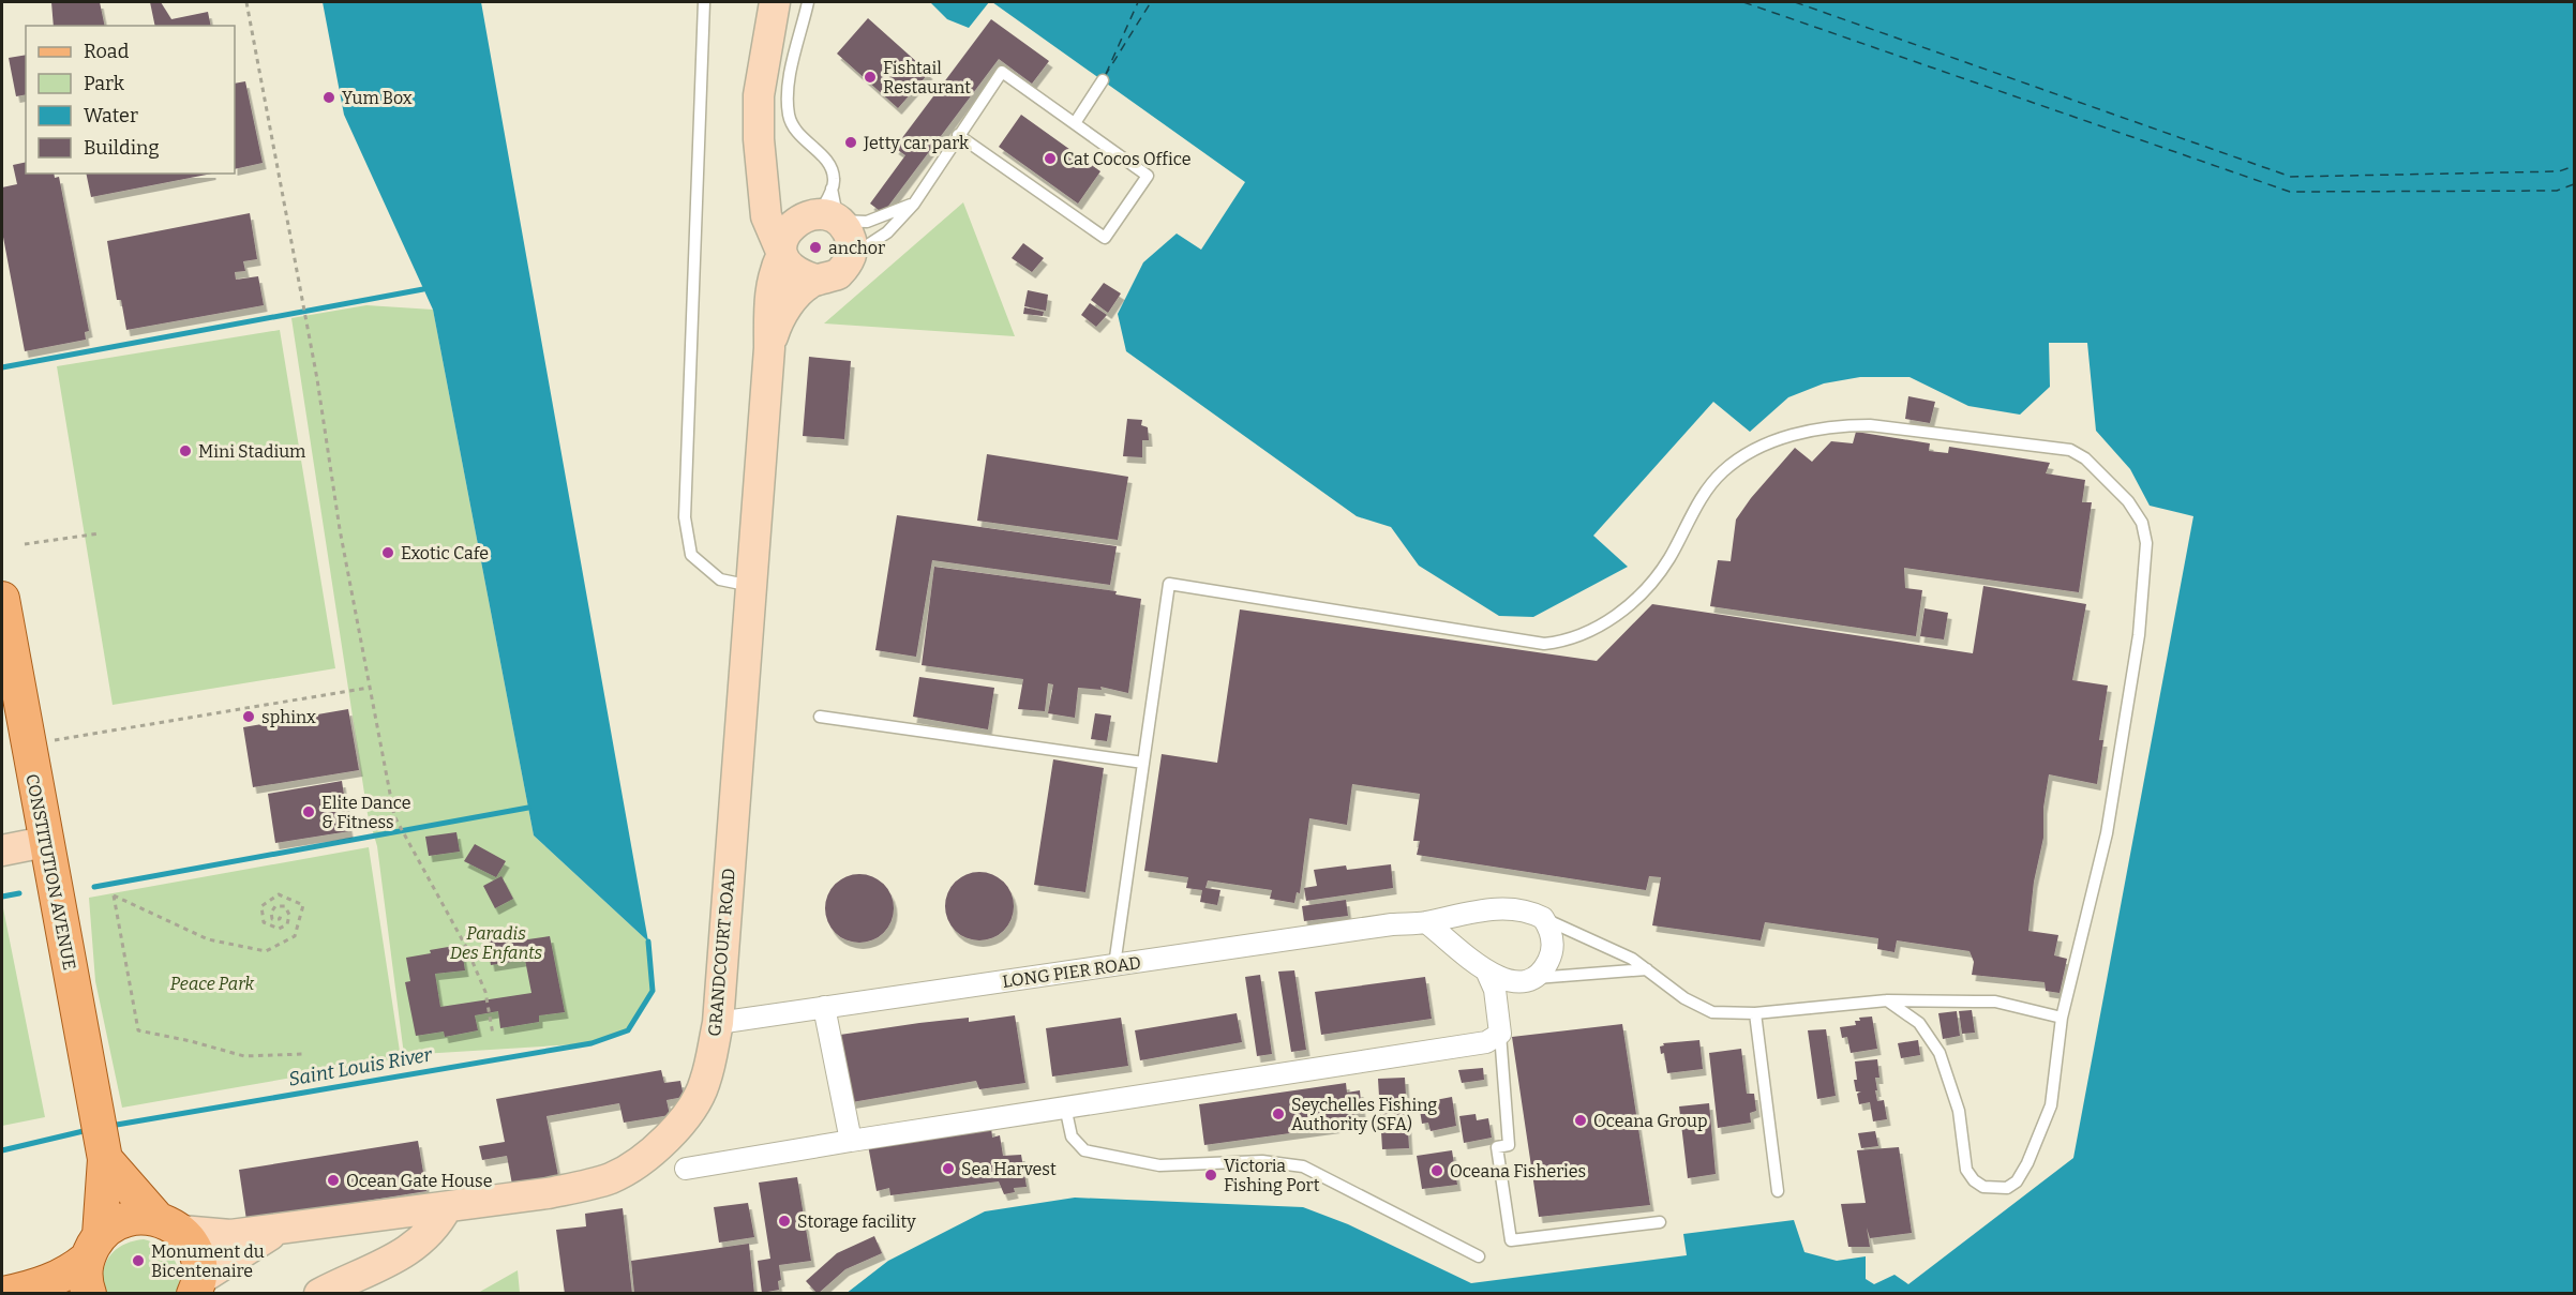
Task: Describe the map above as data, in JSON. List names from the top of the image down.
{
  "streets": {
    "main road": ["CONSTITUTION AVENUE"],
    "street": ["GRANDCOURT ROAD", "LONG PIER ROAD"]
  },
  "crossings": [
    ["GRANDCOURT ROAD", "LONG PIER ROAD"]
  ],
  "water": ["Saint Louis River"],
  "parks": ["Paradis Des Enfants", "Peace Park"],
  "places": [
    "Fishtail Restaurant",
    "Yum Box",
    "Jetty car park",
    "Cat Cocos Office",
    "anchor",
    "Mini Stadium",
    "Exotic Cafe",
    "sphinx",
    "Elite Dance & Fitness",
    "Seychelles Fishing Authority (SFA)",
    "Oceana Group",
    "Sea Harvest",
    "Oceana Fisheries",
    "Victoria Fishing Port",
    "Ocean Gate House",
    "Storage facility",
    "Monument du Bicentenaire"
  ],
  "legend": [
    "Road",
    "Park",
    "Water",
    "Building"
  ]
}
